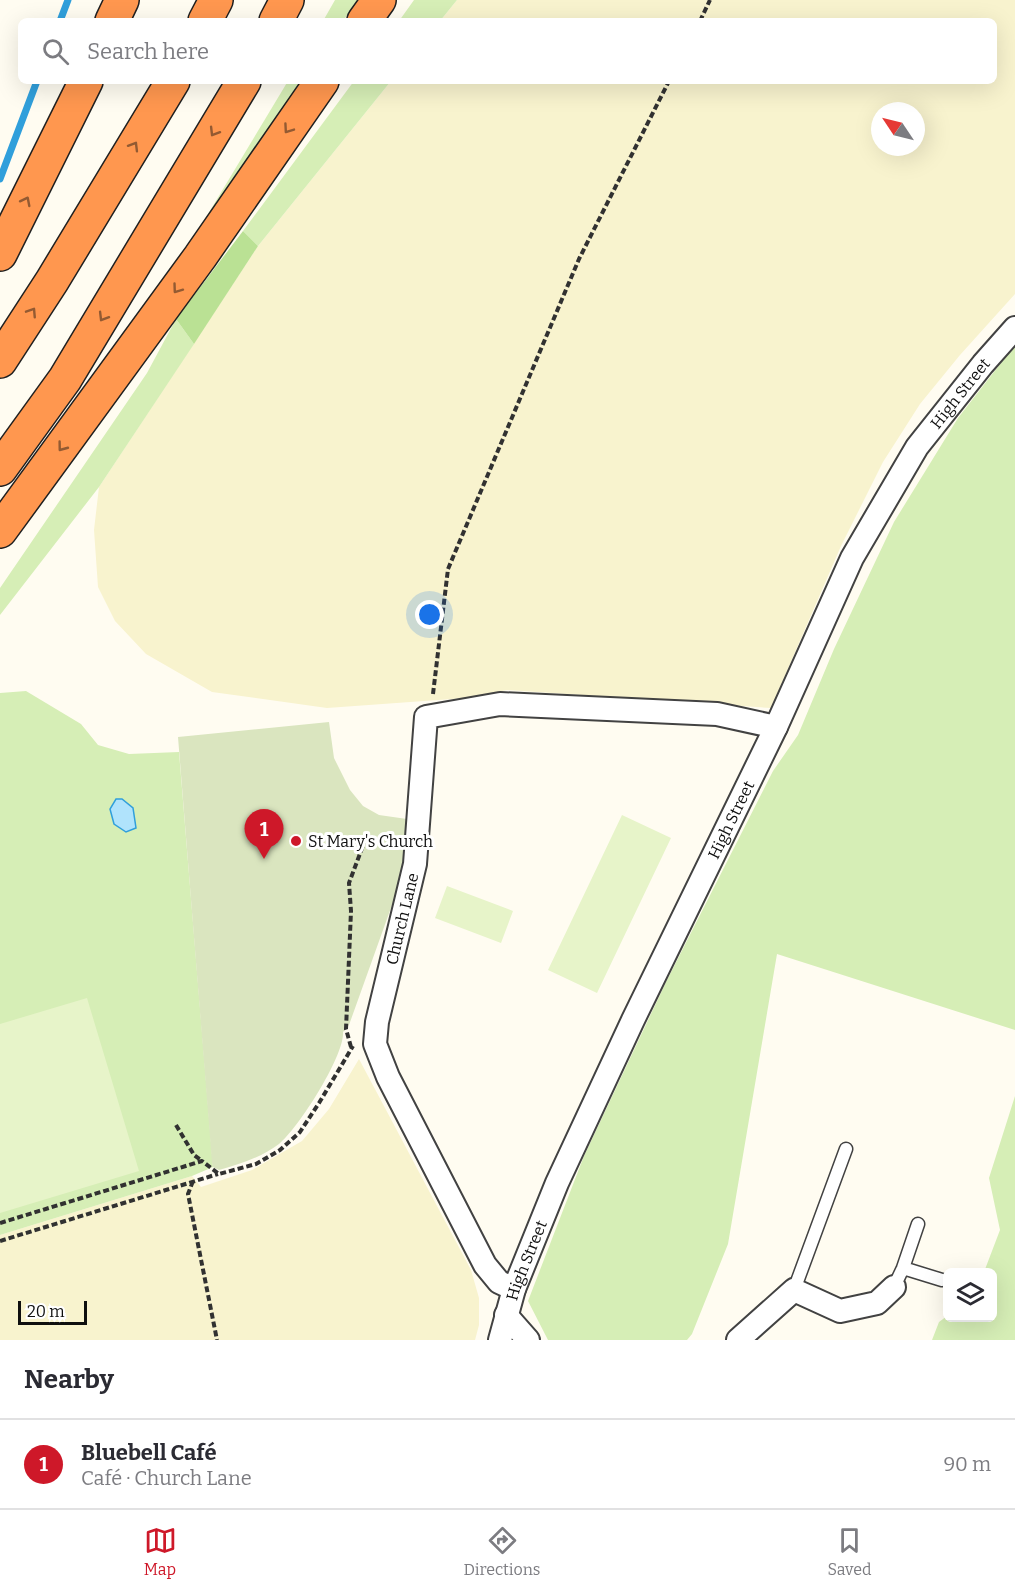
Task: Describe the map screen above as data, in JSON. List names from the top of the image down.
{
  "streets": {
    "street": ["High Street", "Church Lane"]
  },
  "crossings": [
    ["High Street", "Church Lane"]
  ],
  "places": ["St Mary's Church"],
  "scale_bar": "20 m",
  "north": "top left",
  "page": {
    "search": "Search here",
    "pins": "1",
    "scale": "20 m",
    "heading": "Nearby",
    "list": [
      {
        "mark": "1",
        "name": "Bluebell Café",
        "note": "Café · Church Lane",
        "value": "90 m"
      }
    ],
    "nav": ["Map", "Directions", "Saved"]
  }
}
